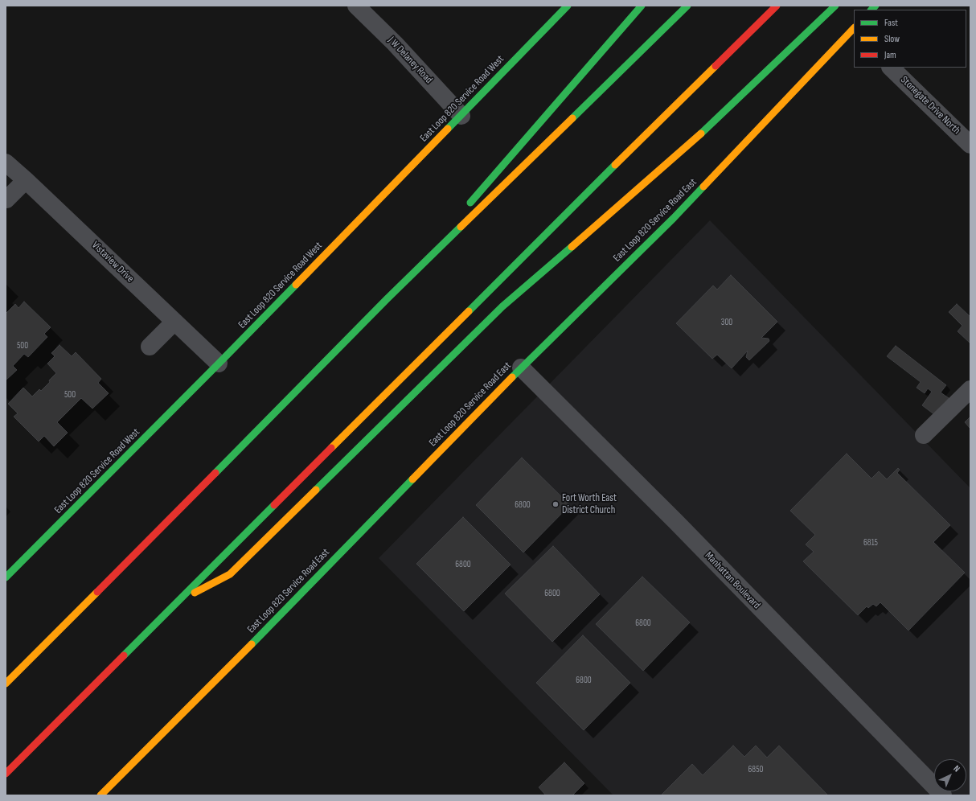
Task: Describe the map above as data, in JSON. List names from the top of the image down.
{
  "streets": {
    "main road": ["East Loop 820 Service Road West", "East Loop 820 Service Road East"],
    "street": [
      "J W Delaney Road",
      "Stonegate Drive North",
      "Vistaview Drive",
      "Manhattan Boulevard"
    ]
  },
  "crossings": [
    ["J W Delaney Road", "East Loop 820 Service Road West"],
    ["East Loop 820 Service Road West", "Vistaview Drive"],
    ["East Loop 820 Service Road East", "Manhattan Boulevard"]
  ],
  "places": ["Fort Worth East District Church"],
  "house_numbers": [
    "300",
    "500",
    "500",
    "6800",
    "6815",
    "6800",
    "6800",
    "6800",
    "6800",
    "6850"
  ],
  "legend": ["Fast", "Slow", "Jam"],
  "north": "top right"
}
